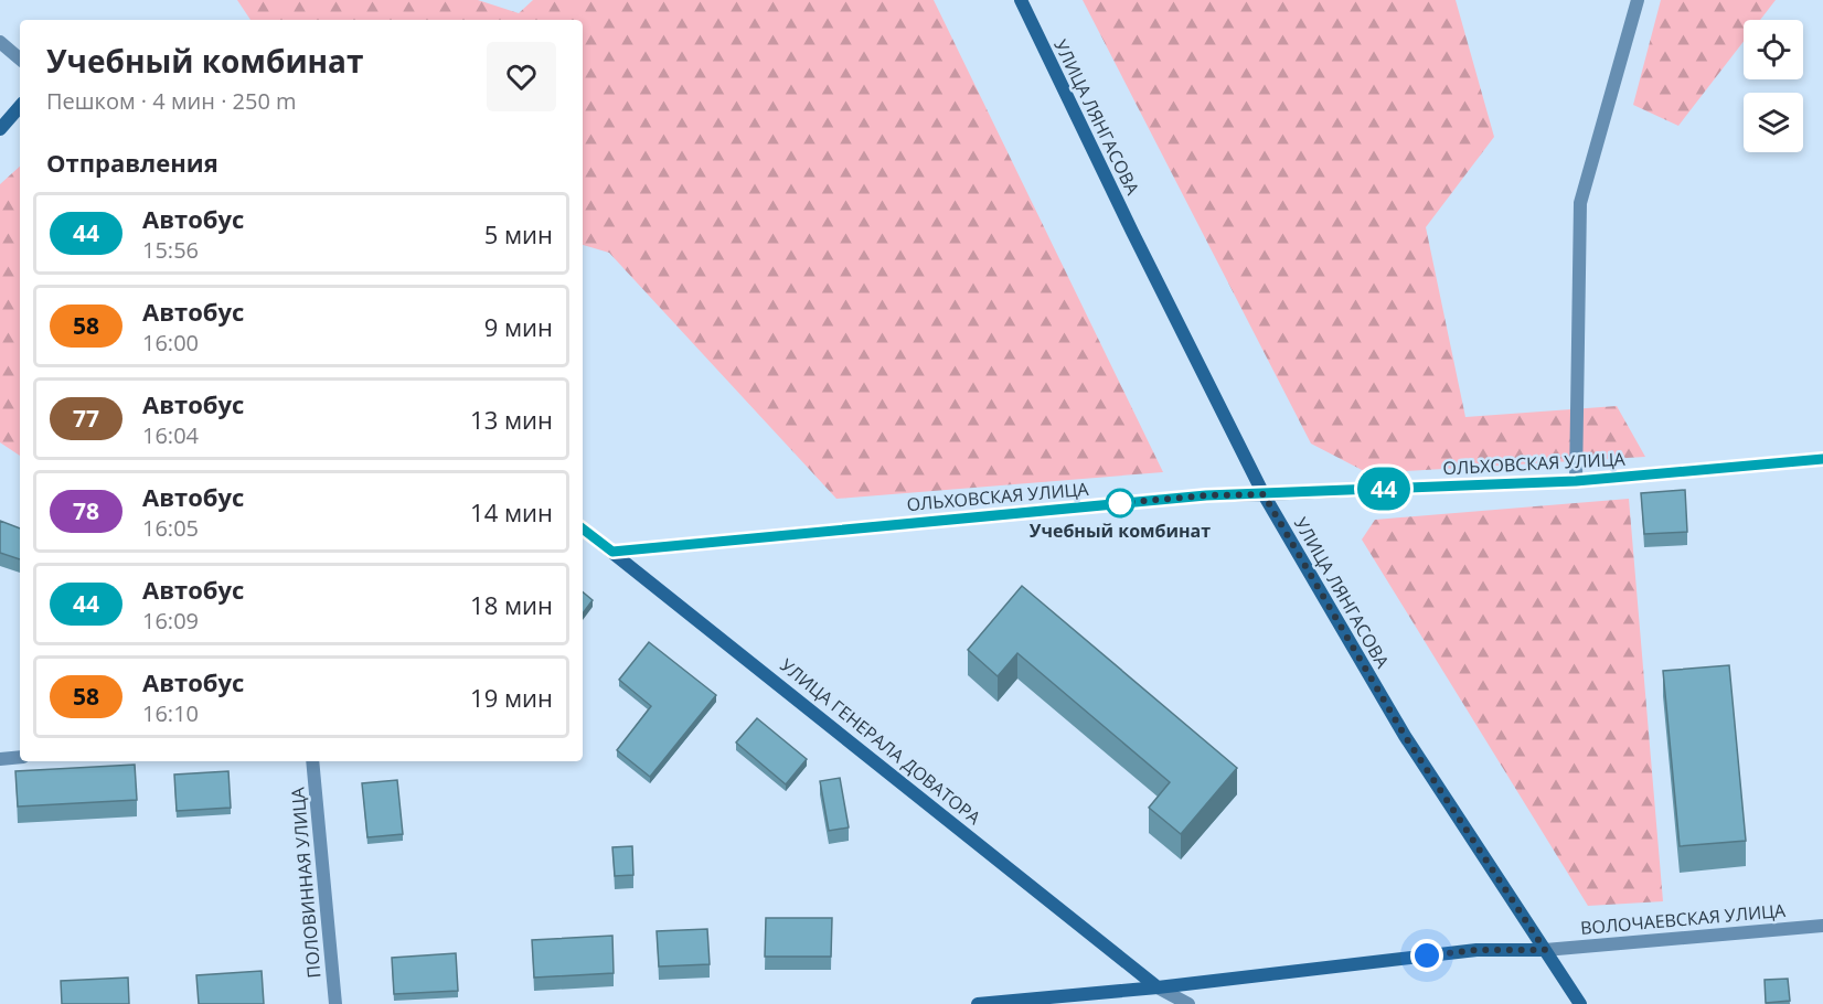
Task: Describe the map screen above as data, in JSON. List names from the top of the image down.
{
  "streets": {
    "street": [
      "УЛИЦА ЛЯНГАСОВА",
      "ОЛЬХОВСКАЯ УЛИЦА",
      "УЛИЦА ГЕНЕРАЛА ДОВАТОРА",
      "ПОЛОВИННАЯ УЛИЦА",
      "ВОЛОЧАЕВСКАЯ УЛИЦА"
    ]
  },
  "crossings": [
    ["УЛИЦА ЛЯНГАСОВА", "ОЛЬХОВСКАЯ УЛИЦА"],
    ["УЛИЦА ЛЯНГАСОВА", "ВОЛОЧАЕВСКАЯ УЛИЦА"],
    ["ОЛЬХОВСКАЯ УЛИЦА", "УЛИЦА ГЕНЕРАЛА ДОВАТОРА"]
  ],
  "places": ["Учебный комбинат"],
  "lines": ["bus line 44"],
  "page": {
    "on_map": "44",
    "heading": [
      ["Учебный комбинат", "Пешком · 4 мин · 250 m"],
      "Отправления"
    ],
    "list": [
      {
        "mark": "44",
        "name": "Автобус",
        "note": "15:56",
        "value": "5 мин"
      },
      {
        "mark": "58",
        "name": "Автобус",
        "note": "16:00",
        "value": "9 мин"
      },
      {
        "mark": "77",
        "name": "Автобус",
        "note": "16:04",
        "value": "13 мин"
      },
      {
        "mark": "78",
        "name": "Автобус",
        "note": "16:05",
        "value": "14 мин"
      },
      {
        "mark": "44",
        "name": "Автобус",
        "note": "16:09",
        "value": "18 мин"
      },
      {
        "mark": "58",
        "name": "Автобус",
        "note": "16:10",
        "value": "19 мин"
      }
    ]
  }
}
